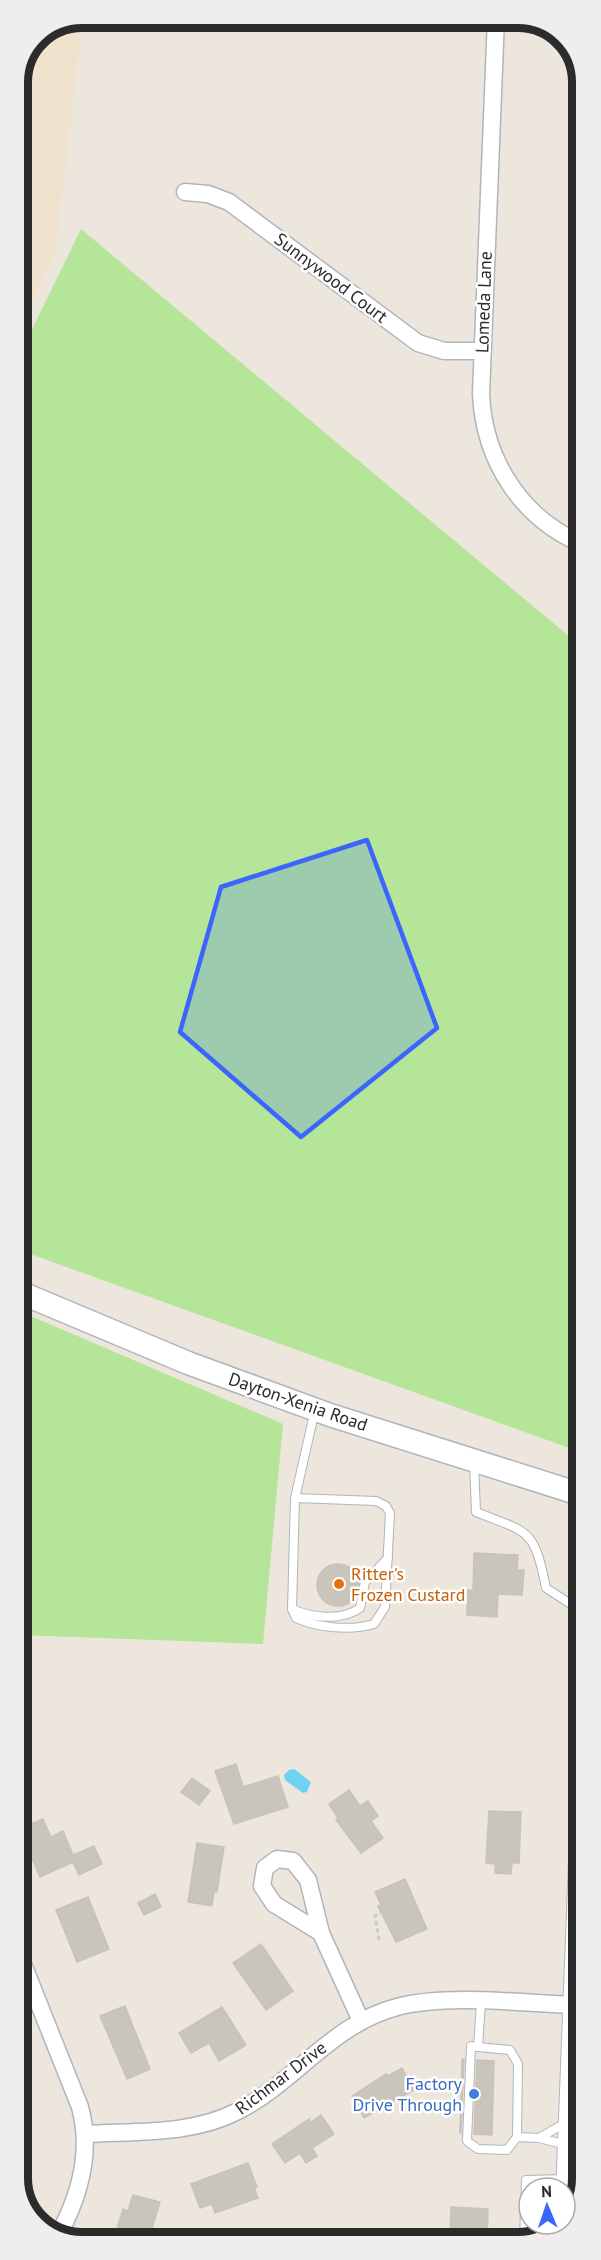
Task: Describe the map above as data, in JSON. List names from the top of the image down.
{
  "streets": {
    "main road": ["Dayton-Xenia Road"],
    "street": ["Sunnywood Court", "Lomeda Lane", "Richmar Drive"]
  },
  "crossings": [
    ["Sunnywood Court", "Lomeda Lane"]
  ],
  "places": ["Ritter's Frozen Custard", "Factory Drive Through"],
  "north": "top"
}
